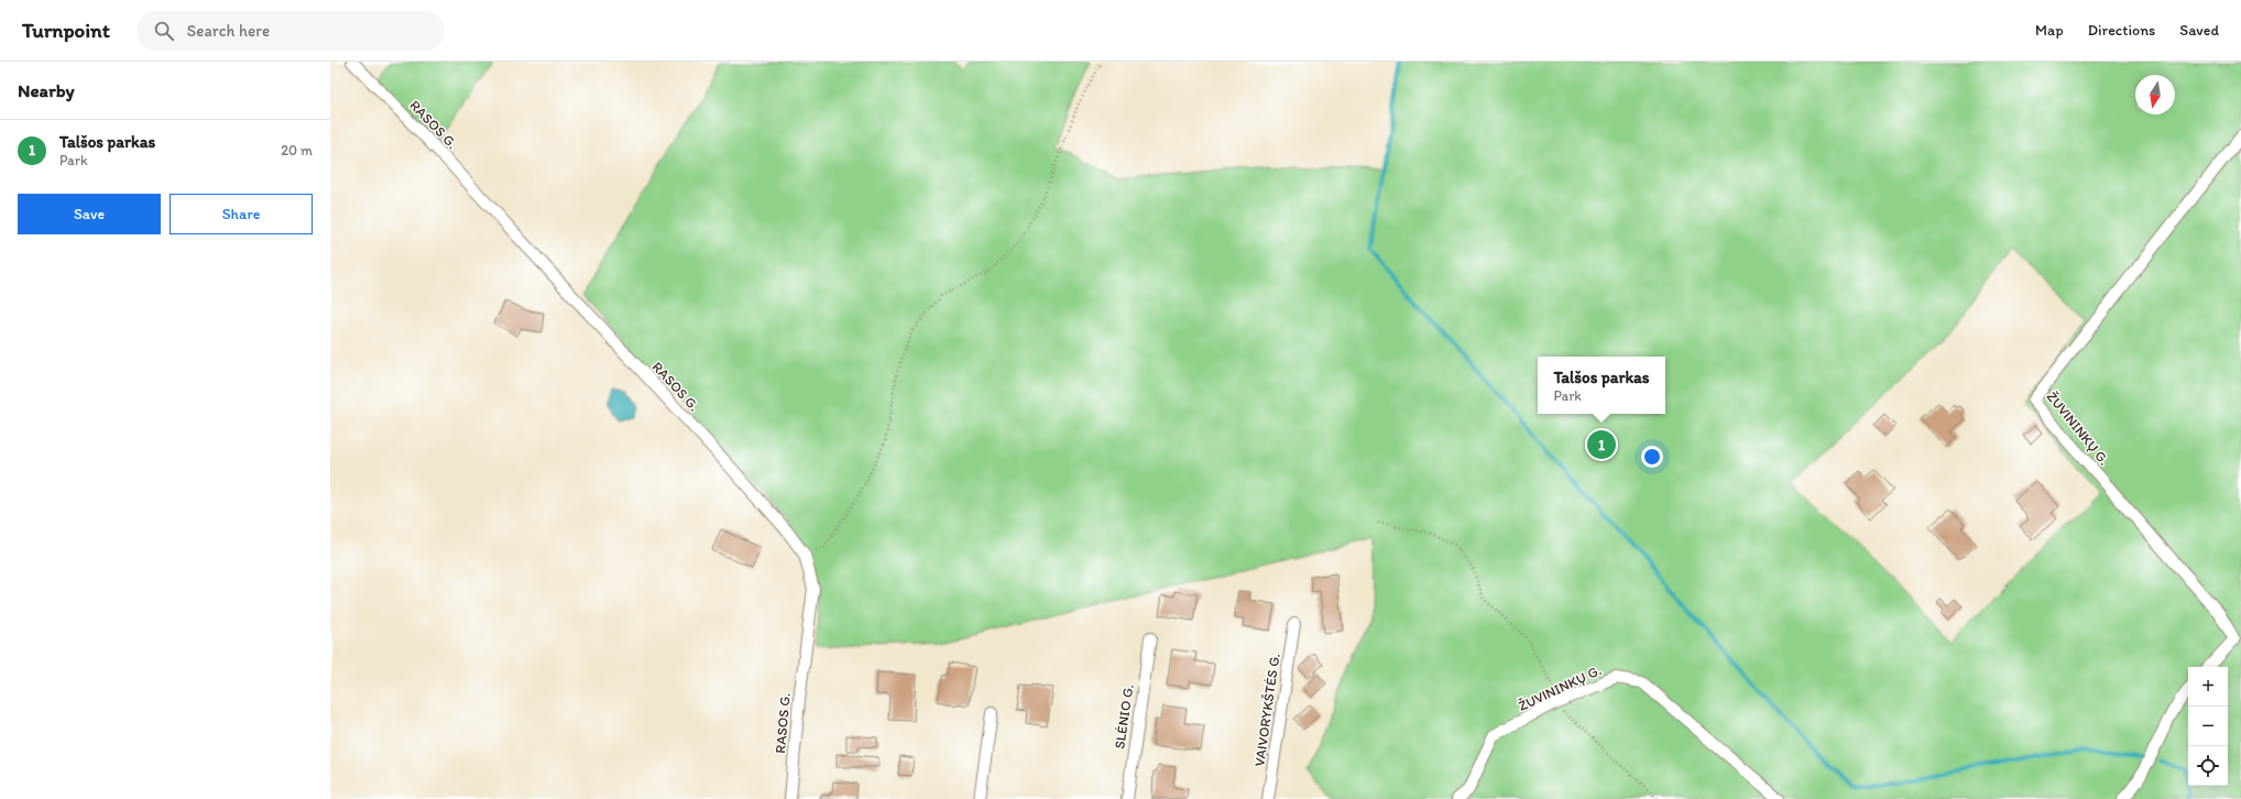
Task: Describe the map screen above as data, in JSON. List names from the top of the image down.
{
  "streets": {
    "street": [
      "RASOS G.",
      "ŽUVININKŲ G.",
      "VAIVORYKŠTĖS G.",
      "SLĖNIO G."
    ]
  },
  "north": "bottom",
  "page": {
    "header": "Turnpoint",
    "search": "Search here",
    "nav": ["Map", "Directions", "Saved"],
    "heading": "Nearby",
    "list": [
      {
        "mark": "1",
        "name": "Talšos parkas",
        "note": "Park",
        "value": "20 m"
      }
    ],
    "buttons": ["Save", "Share"],
    "popup": ["Talšos parkas", "Park"],
    "pins": "1",
    "map_buttons": ["+", "−"]
  }
}
